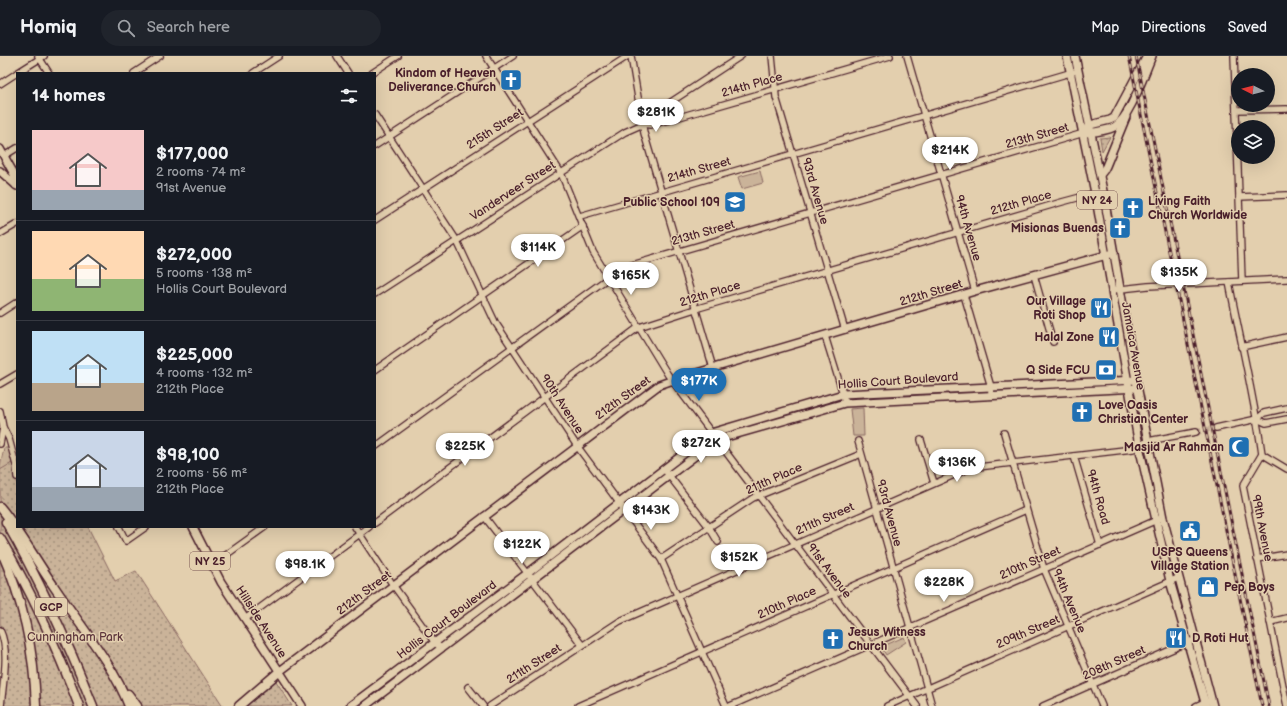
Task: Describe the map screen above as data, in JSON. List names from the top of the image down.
{
  "streets": {
    "highway": ["GCP"],
    "main road": [
      "NY 24",
      "212th Street",
      "Jamaica Avenue",
      "Hollis Court Boulevard",
      "NY 25",
      "Hillside Avenue"
    ],
    "street": [
      "214th Place",
      "215th Street",
      "213th Street",
      "214th Street",
      "Vanderveer Street",
      "93rd Avenue",
      "212th Place",
      "94th Avenue",
      "90th Avenue",
      "211th Place",
      "94th Road",
      "211th Street",
      "99th Avenue",
      "210th Street",
      "91st Avenue",
      "210th Place",
      "209th Street",
      "208th Street"
    ]
  },
  "crossings": [
    ["214th Place", "Vanderveer Street"],
    ["214th Place", "93rd Avenue"],
    ["215th Street", "90th Avenue"],
    ["213th Street", "93rd Avenue"],
    ["213th Street", "94th Avenue"],
    ["213th Street", "Jamaica Avenue"],
    ["213th Street", "90th Avenue"],
    ["213th Street", "91st Avenue"],
    ["214th Street", "93rd Avenue"],
    ["214th Street", "94th Avenue"],
    ["214th Street", "Jamaica Avenue"],
    ["Vanderveer Street", "90th Avenue"],
    ["93rd Avenue", "212th Place"],
    ["93rd Avenue", "212th Street"],
    ["93rd Avenue", "211th Place"],
    ["93rd Avenue", "211th Street"],
    ["93rd Avenue", "210th Street"],
    ["93rd Avenue", "210th Place"],
    ["93rd Avenue", "209th Street"],
    ["NY 24", "Jamaica Avenue"],
    ["212th Place", "94th Avenue"],
    ["212th Place", "Jamaica Avenue"],
    ["212th Place", "90th Avenue"],
    ["212th Place", "91st Avenue"],
    ["94th Avenue", "212th Street"],
    ["94th Avenue", "211th Street"],
    ["94th Avenue", "210th Street"],
    ["94th Avenue", "210th Place"],
    ["94th Avenue", "209th Street"],
    ["94th Avenue", "208th Street"],
    ["212th Street", "Jamaica Avenue"],
    ["212th Street", "90th Avenue"],
    ["212th Street", "91st Avenue"],
    ["212th Street", "Hillside Avenue"],
    ["Jamaica Avenue", "Hollis Court Boulevard"],
    ["Jamaica Avenue", "211th Street"],
    ["Jamaica Avenue", "210th Street"],
    ["Jamaica Avenue", "209th Street"],
    ["Jamaica Avenue", "208th Street"],
    ["Hollis Court Boulevard", "90th Avenue"],
    ["Hollis Court Boulevard", "91st Avenue"],
    ["90th Avenue", "211th Place"],
    ["90th Avenue", "211th Street"],
    ["90th Avenue", "210th Place"],
    ["211th Place", "91st Avenue"],
    ["94th Road", "211th Street"],
    ["94th Road", "210th Street"],
    ["211th Street", "91st Avenue"],
    ["210th Street", "91st Avenue"],
    ["91st Avenue", "210th Place"],
    ["91st Avenue", "209th Street"]
  ],
  "parks": ["Cunningham Park"],
  "places": {
    "church": [
      "Kindom of Heaven Deliverance Church",
      "Living Faith Church Worldwide",
      "Misionas Buenas",
      "Love Oasis Christian Center",
      "Jesus Witness Church"
    ],
    "school or university": ["Public School 109"],
    "restaurant": ["Our Village Roti Shop", "Halal Zone", "D Roti Hut"],
    "bank": ["Q Side FCU"],
    "mosque": ["Masjid Ar Rahman"],
    "public building": ["USPS Queens Village Station"],
    "shop": ["Pep Boys"]
  },
  "north": "left",
  "page": {
    "header": "Homiq",
    "search": "Search here",
    "nav": ["Map", "Directions", "Saved"],
    "heading": "14 homes",
    "price": [
      "$281K",
      "$214K",
      "$114K",
      "$135K",
      "$165K",
      "$177K",
      "$272K",
      "$225K",
      "$136K",
      "$143K",
      "$122K",
      "$152K",
      "$98.1K",
      "$228K"
    ],
    "list": [
      {
        "name": "$177,000",
        "note": "2 rooms · 74 m² · 91st Avenue"
      },
      {
        "name": "$272,000",
        "note": "5 rooms · 138 m² · Hollis Court Boulevard"
      },
      {
        "name": "$225,000",
        "note": "4 rooms · 132 m² · 212th Place"
      },
      {
        "name": "$98,100",
        "note": "2 rooms · 56 m² · 212th Place"
      }
    ]
  }
}
